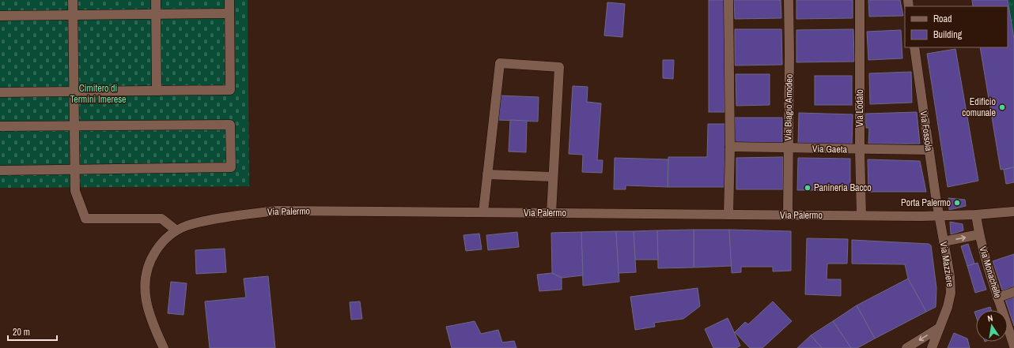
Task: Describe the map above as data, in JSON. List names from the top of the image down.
{
  "streets": {
    "street": [
      "Via Biagio Amodeo",
      "Via Lodato",
      "Via Fossola",
      "Via Gaeta",
      "Via Palermo",
      "Via Mazziere",
      "Via Monachelle"
    ]
  },
  "crossings": [
    ["Via Biagio Amodeo", "Via Gaeta"],
    ["Via Biagio Amodeo", "Via Palermo"],
    ["Via Lodato", "Via Gaeta"],
    ["Via Lodato", "Via Palermo"],
    ["Via Fossola", "Via Gaeta"],
    ["Via Fossola", "Via Palermo"],
    ["Via Fossola", "Via Mazziere"],
    ["Via Palermo", "Via Mazziere"],
    ["Via Palermo", "Via Monachelle"]
  ],
  "parks": ["Cimitero di Termini Imerese"],
  "places": ["Edificio comunale", "Panineria Bacco", "Porta Palermo"],
  "legend": ["Road", "Building"],
  "scale_bar": "20 m",
  "north": "top"
}
